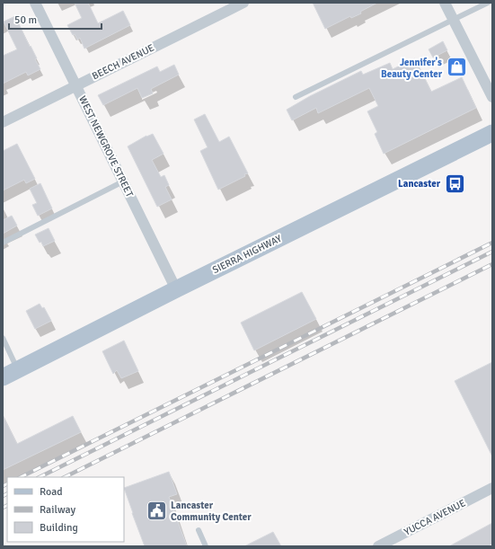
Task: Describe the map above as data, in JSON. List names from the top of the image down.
{
  "streets": {
    "main road": ["SIERRA HIGHWAY"],
    "street": ["BEECH AVENUE", "WEST NEWGROVE STREET", "YUCCA AVENUE"]
  },
  "crossings": [
    ["BEECH AVENUE", "WEST NEWGROVE STREET"],
    ["WEST NEWGROVE STREET", "SIERRA HIGHWAY"]
  ],
  "places": {
    "shop": ["Jennifer's Beauty Center"],
    "bus stop": ["Lancaster"],
    "public building": ["Lancaster Community Center"]
  },
  "legend": ["Road", "Railway", "Building"],
  "scale_bar": "50 m"
}
